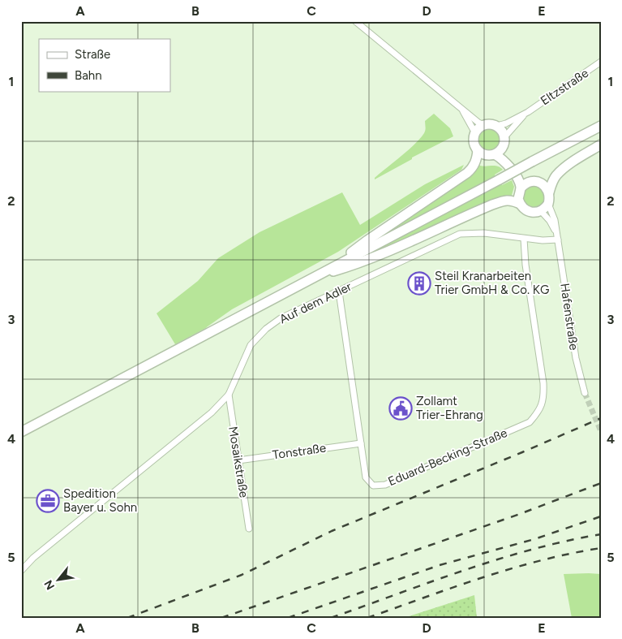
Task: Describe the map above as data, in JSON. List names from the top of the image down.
{
  "streets": {
    "street": [
      "Eltzstraße",
      "Auf dem Adler",
      "Hafenstraße",
      "Tonstraße",
      "Eduard-Becking-Straße",
      "Mosaikstraße"
    ]
  },
  "crossings": [
    ["Auf dem Adler", "Hafenstraße"],
    ["Auf dem Adler", "Eduard-Becking-Straße"],
    ["Auf dem Adler", "Mosaikstraße"],
    ["Tonstraße", "Eduard-Becking-Straße"],
    ["Tonstraße", "Mosaikstraße"]
  ],
  "places": {
    "building": ["Steil Kranarbeiten Trier GmbH & Co. KG"],
    "public building": ["Zollamt Trier-Ehrang"],
    "office": ["Spedition Bayer u. Sohn"]
  },
  "legend": ["Straße", "Bahn"],
  "north": "bottom left",
  "grid": {
    "columns": [
      "A",
      "B",
      "C",
      "D",
      "E"
    ],
    "rows": [
      "1",
      "2",
      "3",
      "4",
      "5"
    ]
  }
}
